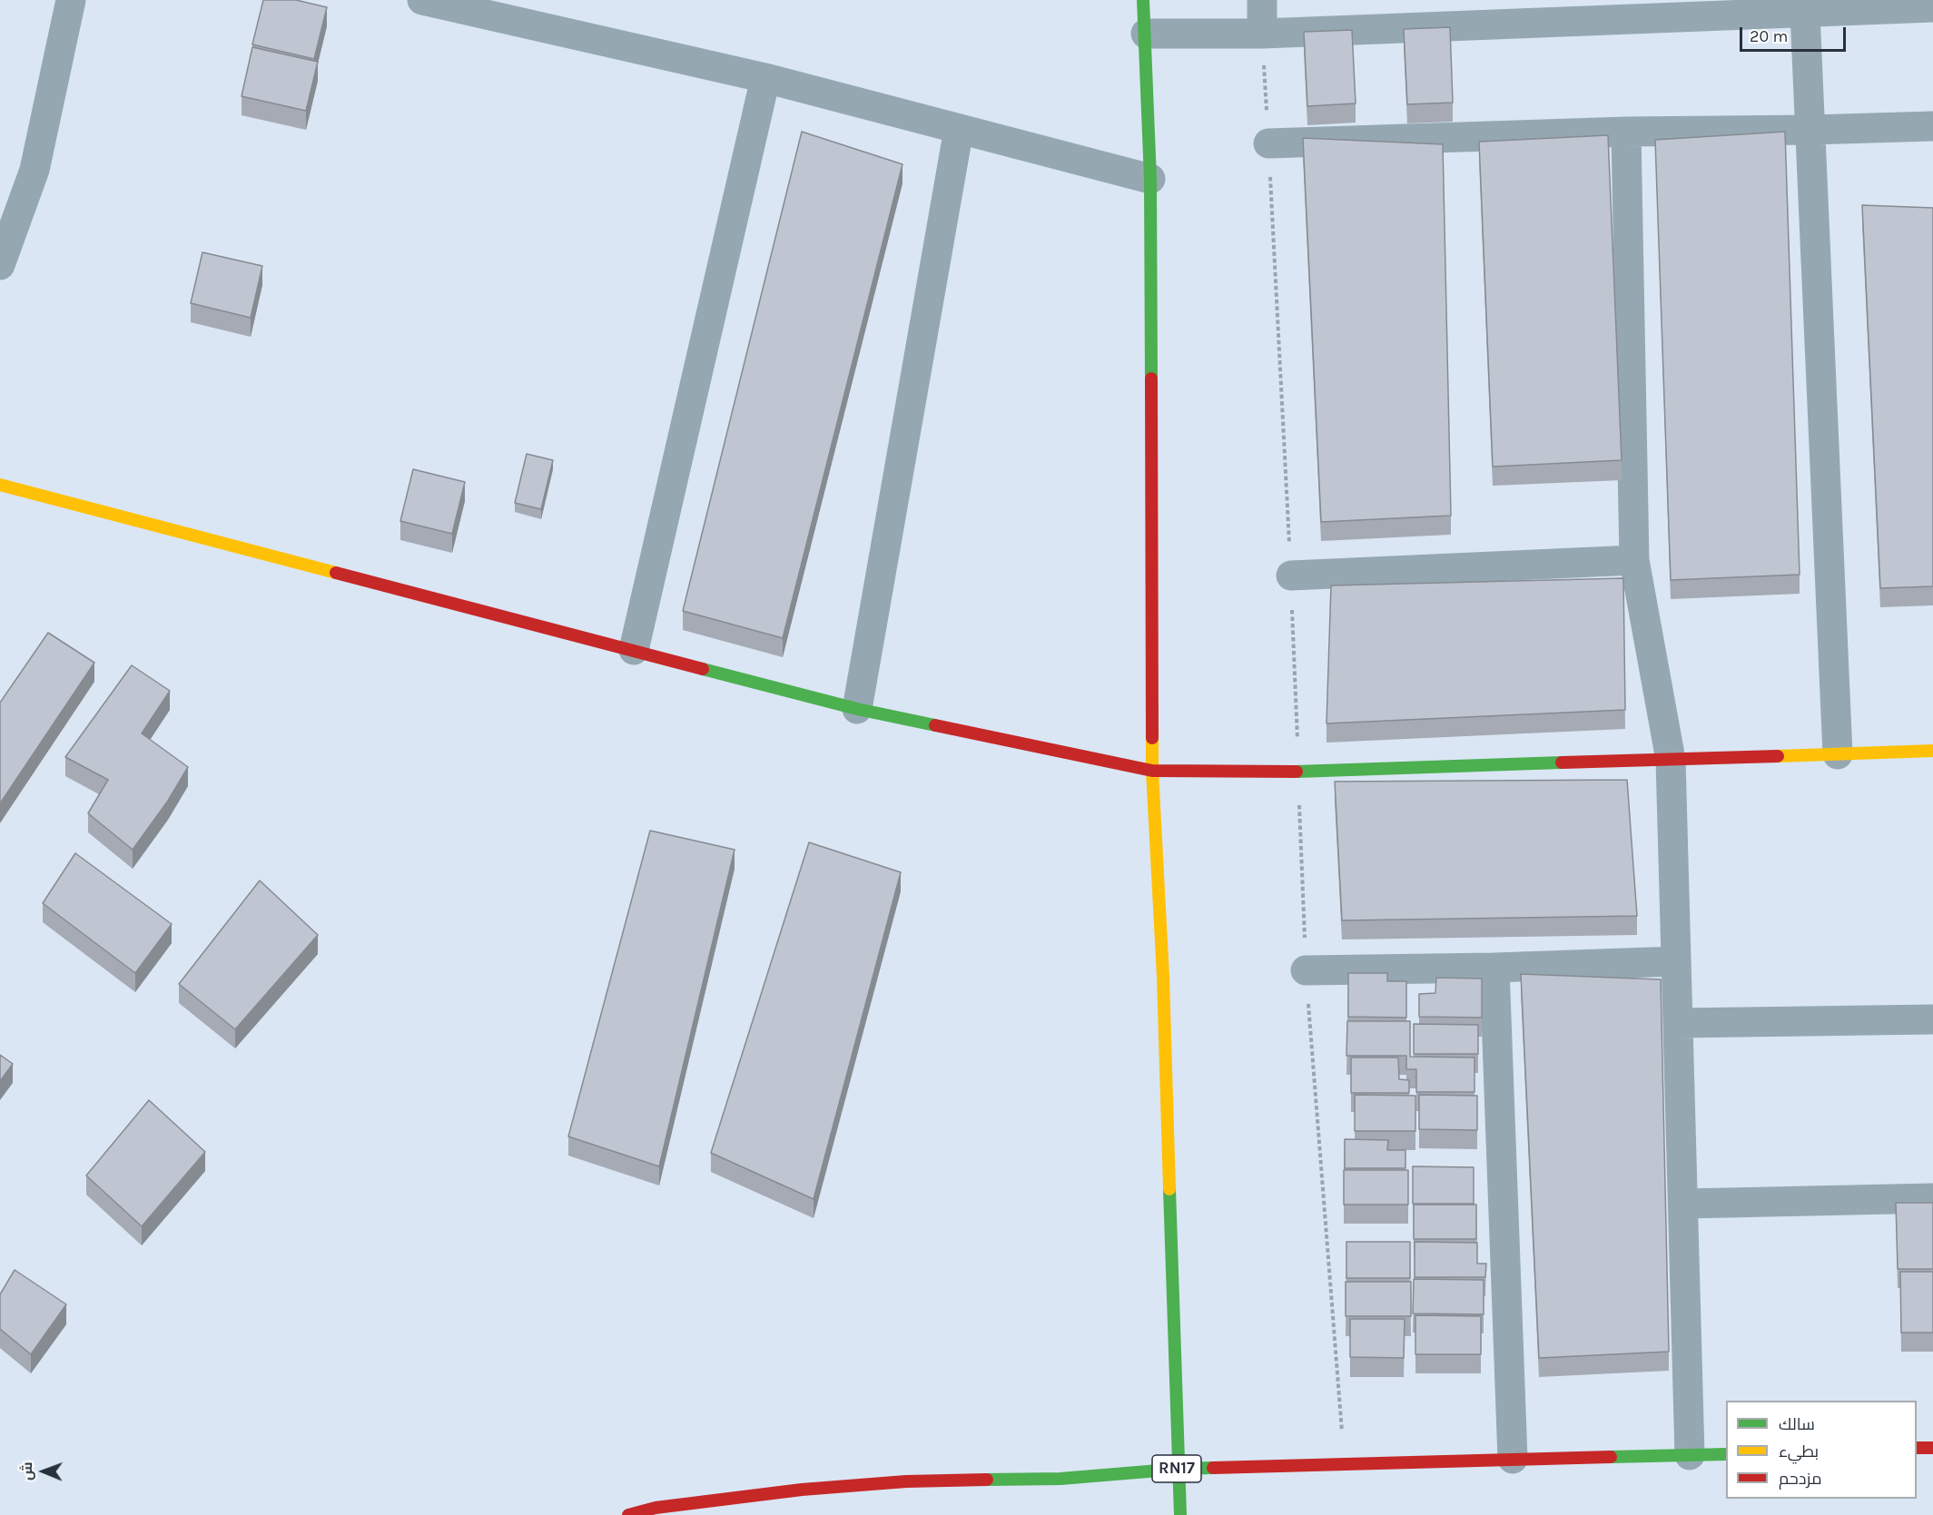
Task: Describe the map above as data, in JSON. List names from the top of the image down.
{
  "streets": {
    "street": ["RN17"]
  },
  "legend": ["سالك", "بطيء", "مزدحم"],
  "scale_bar": "20 m",
  "north": "left"
}
